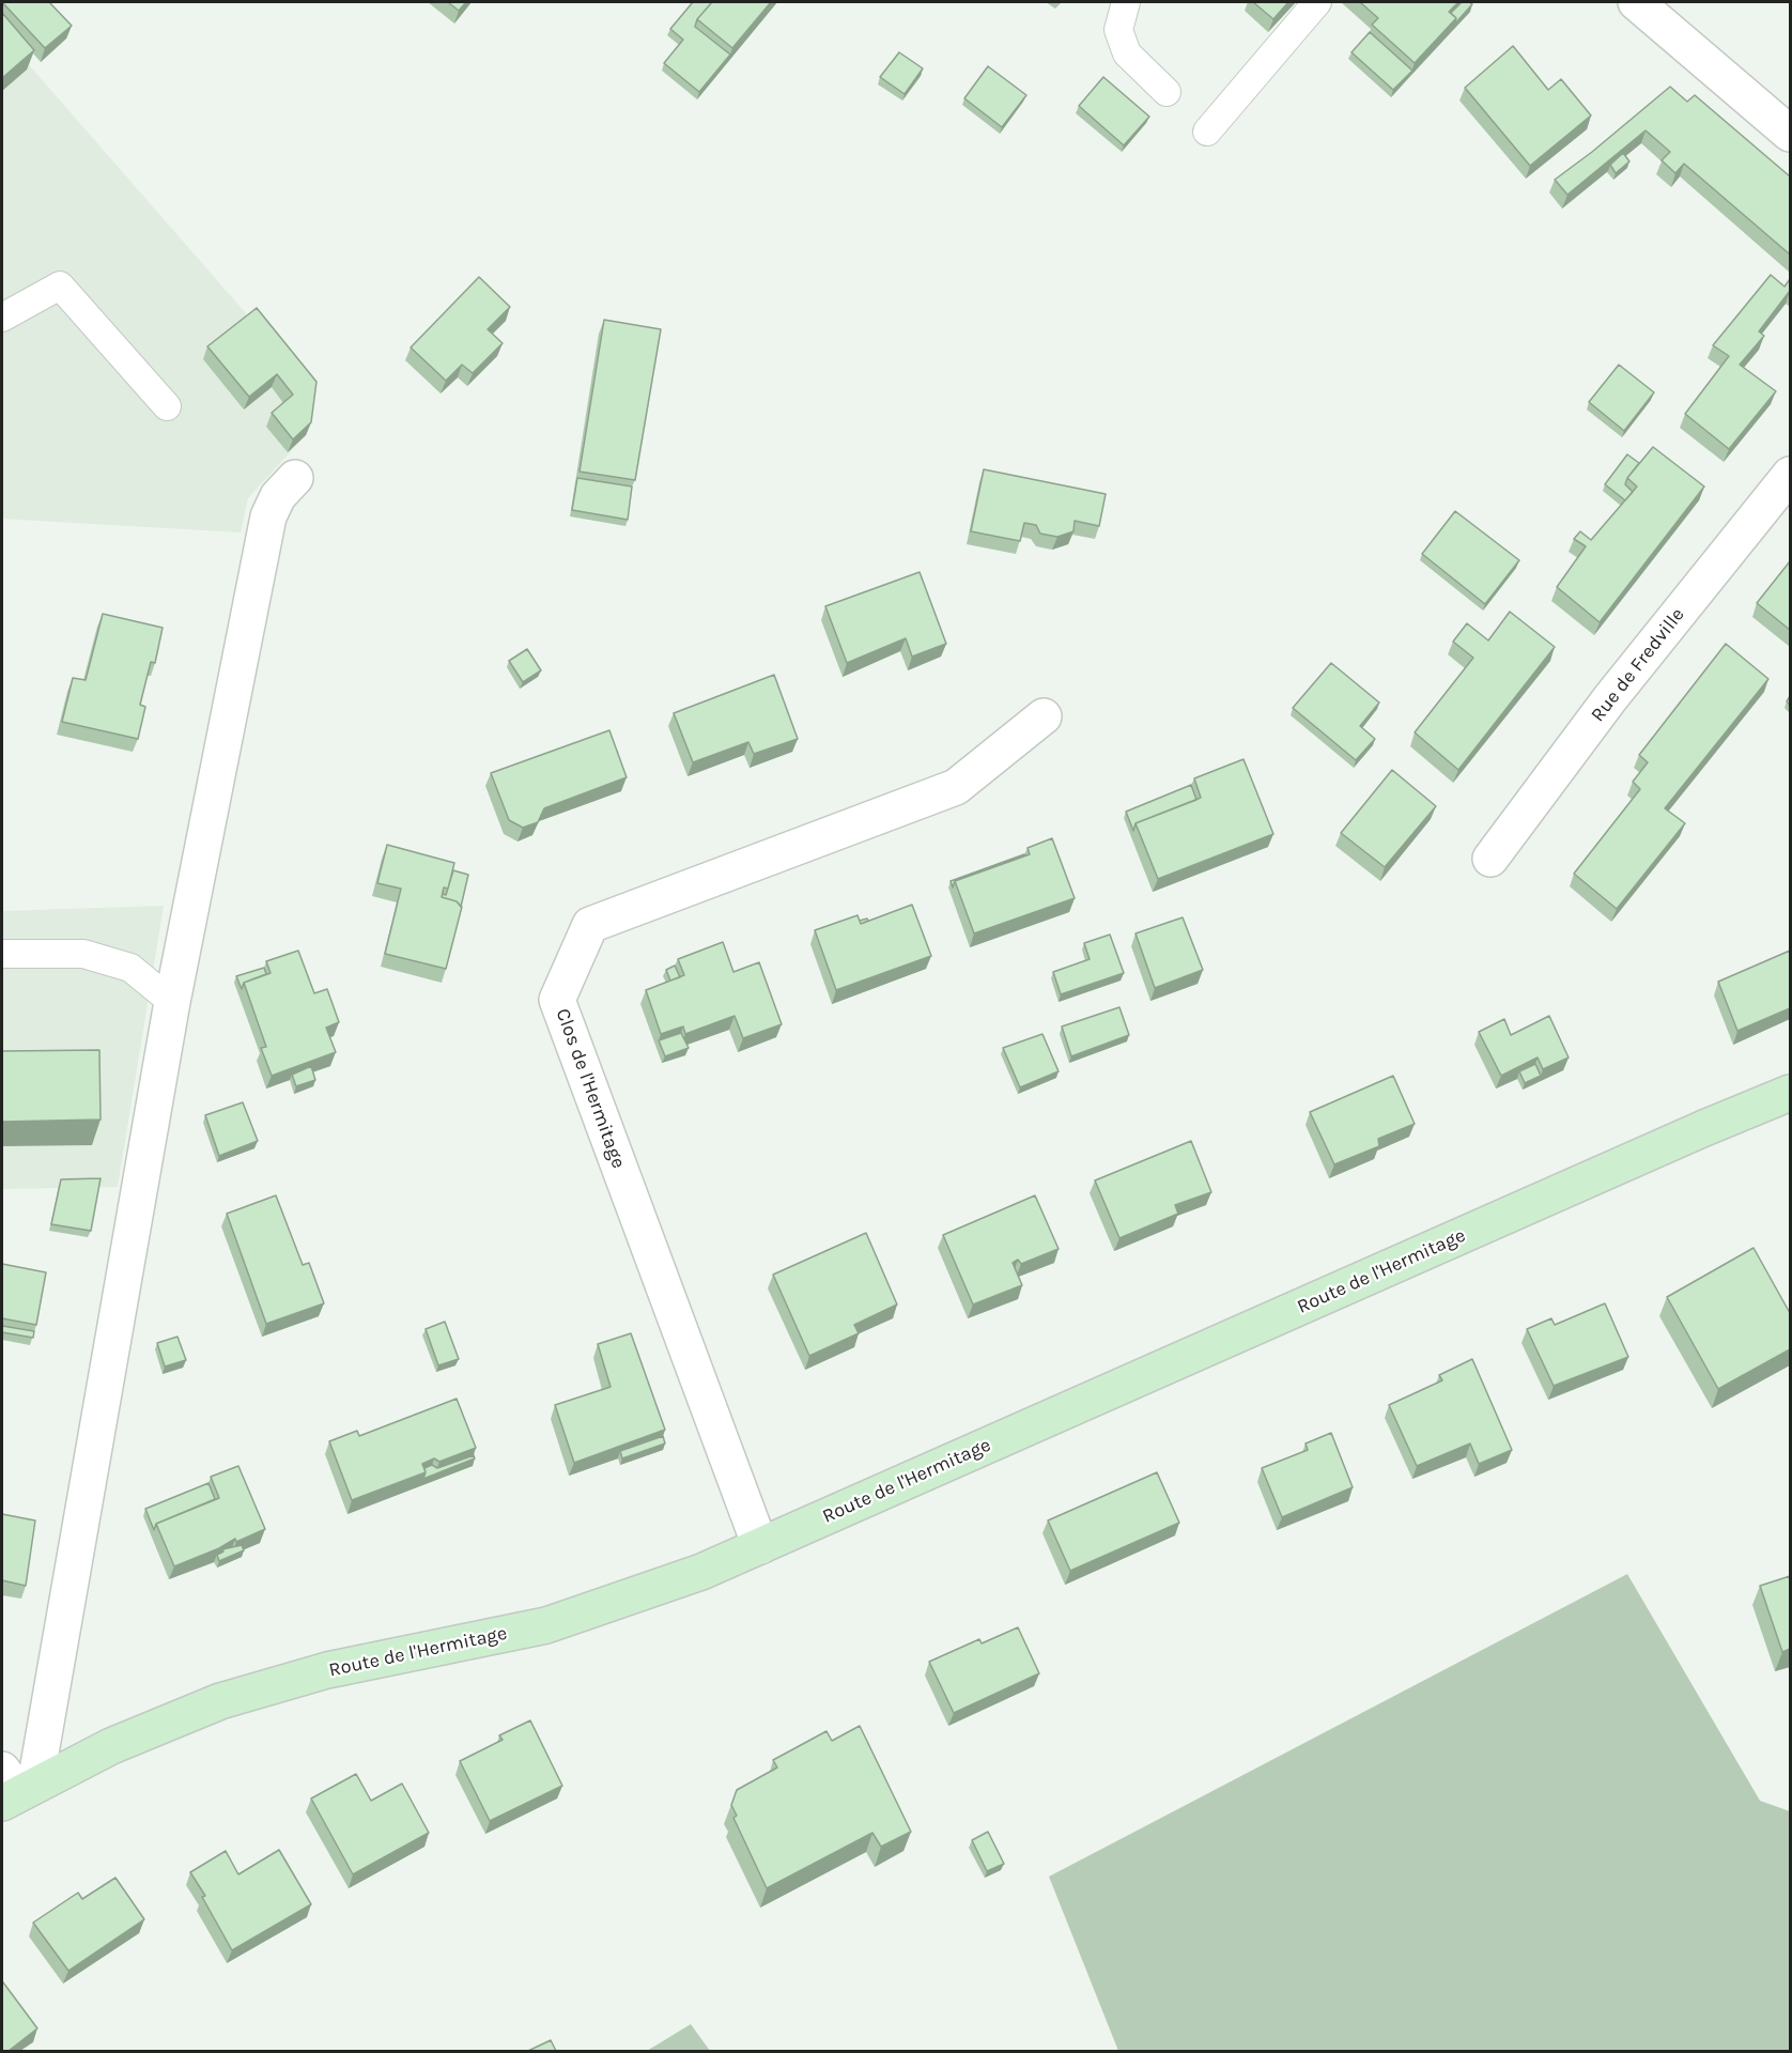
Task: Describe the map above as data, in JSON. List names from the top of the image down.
{
  "streets": {
    "street": ["Rue de Fredville", "Clos de l'Hermitage", "Route de l'Hermitage"]
  },
  "crossings": [
    ["Clos de l'Hermitage", "Route de l'Hermitage"]
  ]
}
